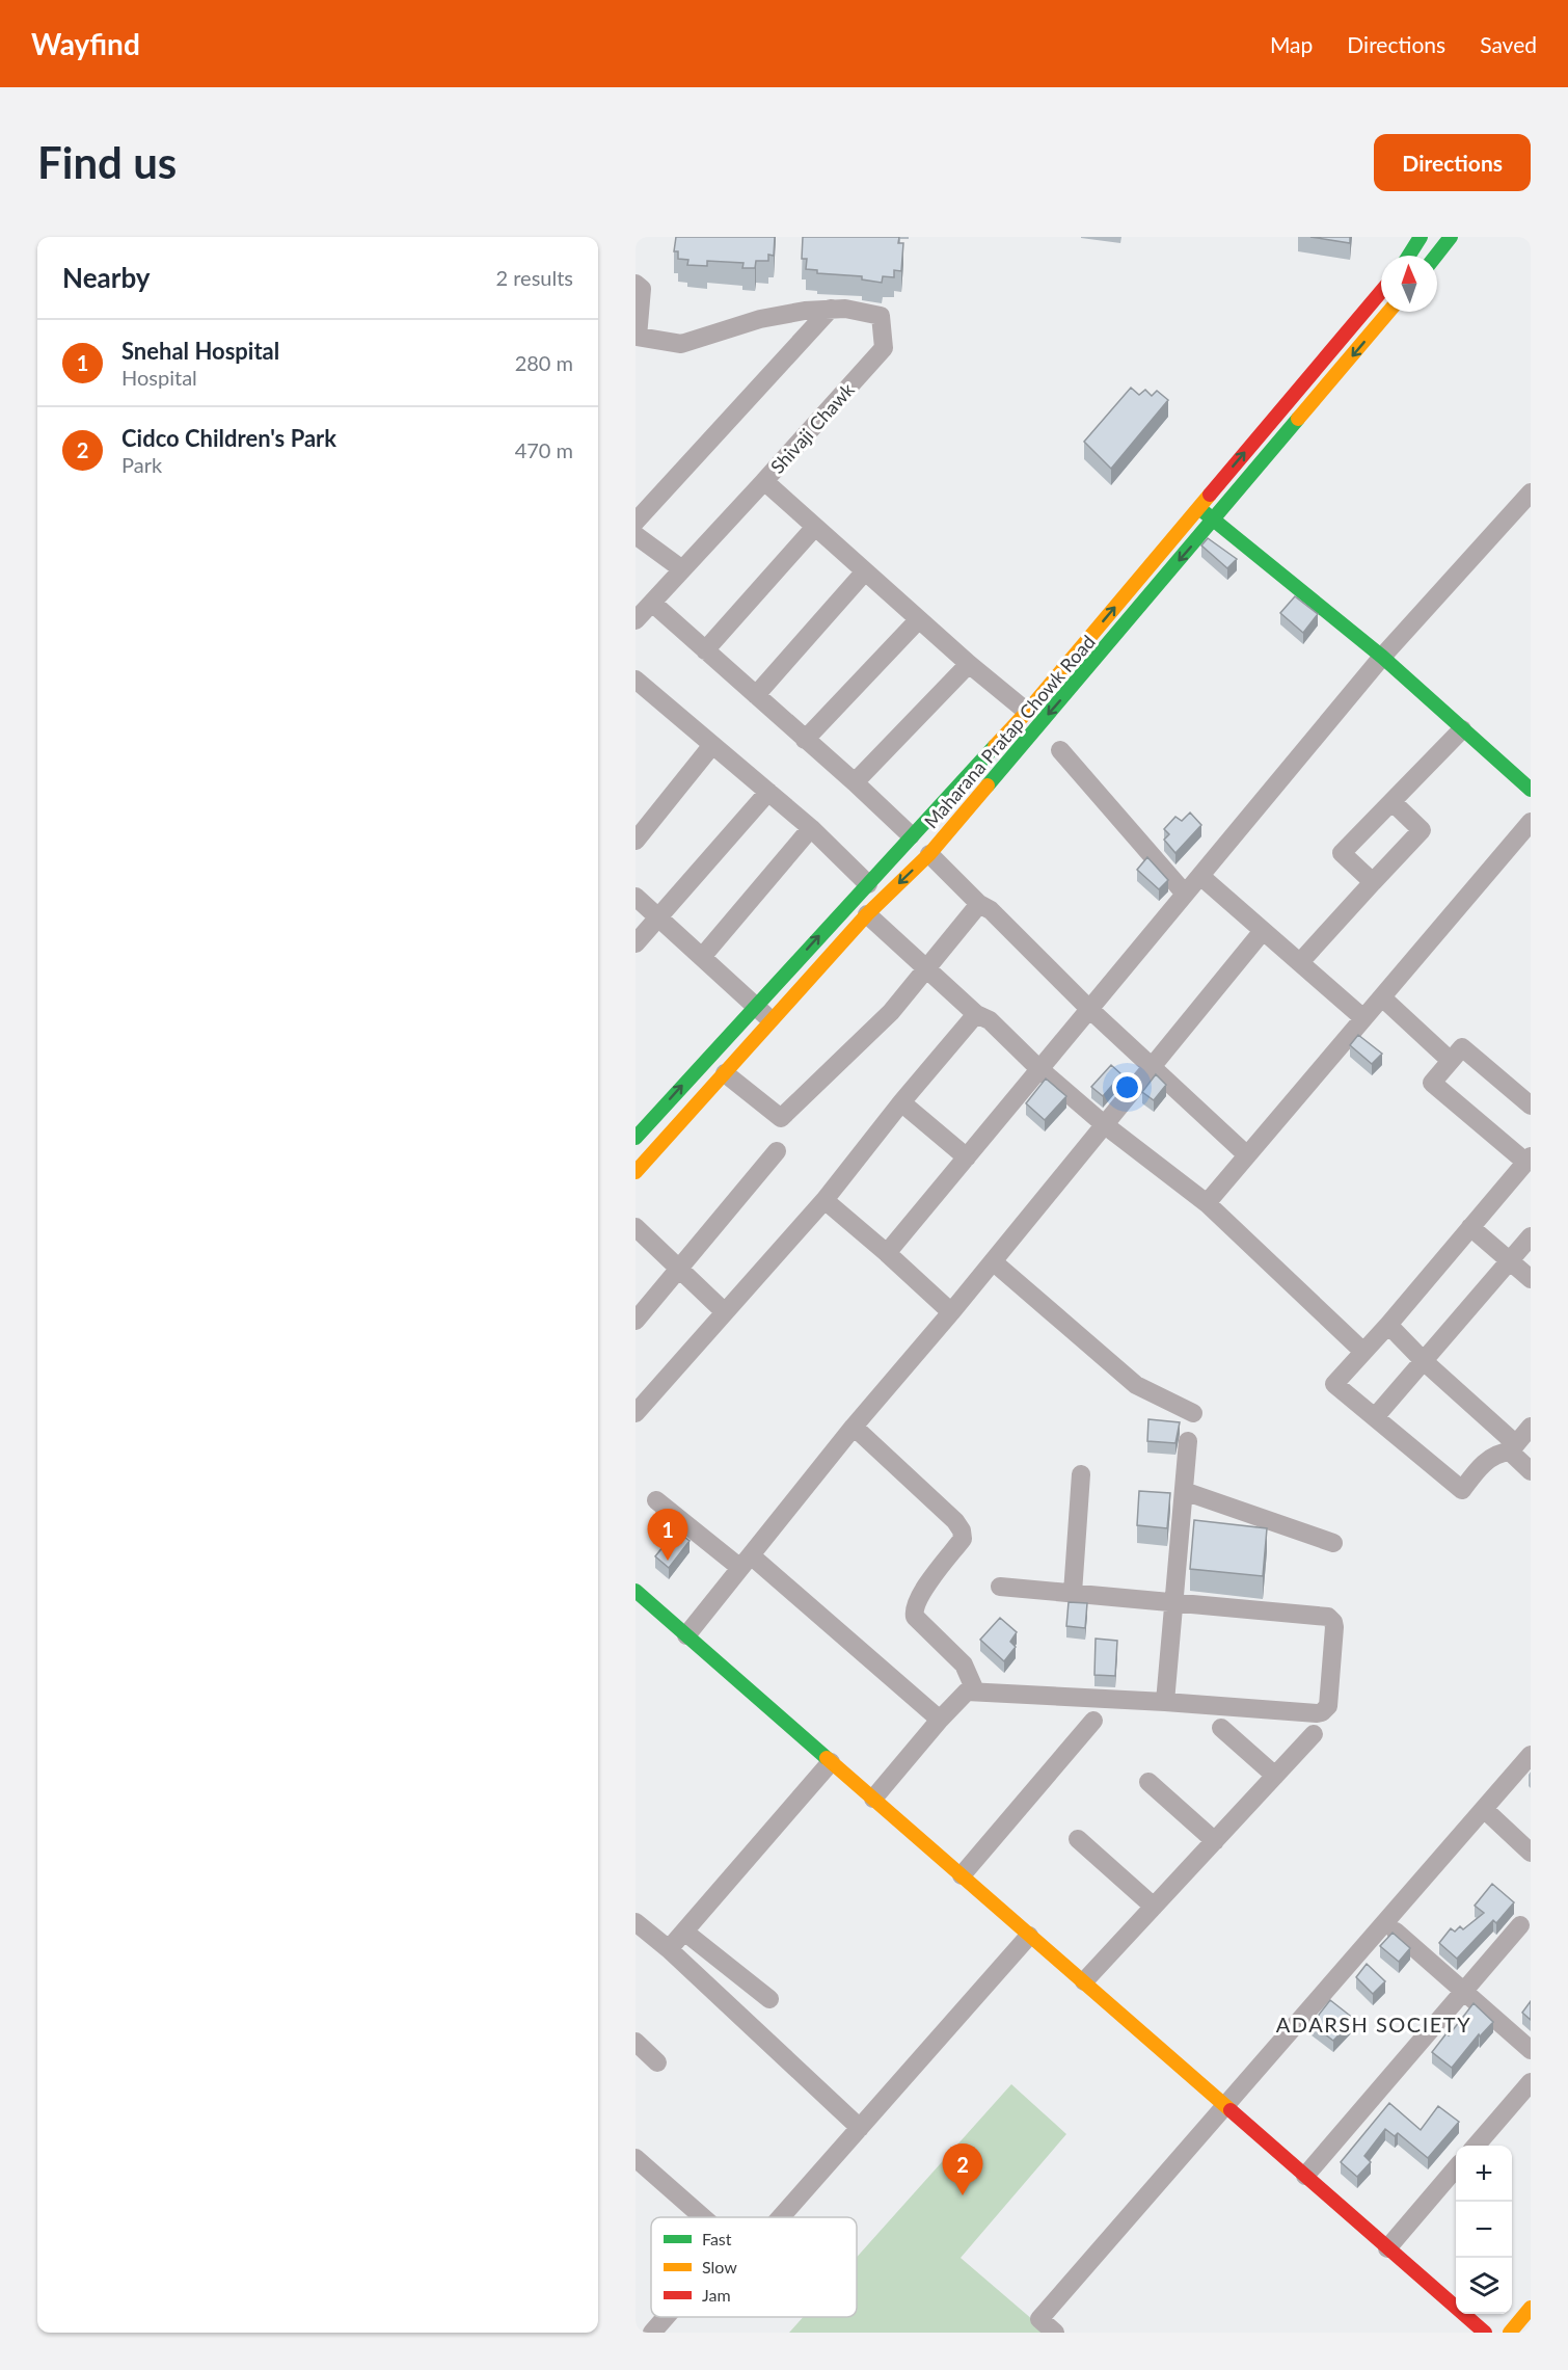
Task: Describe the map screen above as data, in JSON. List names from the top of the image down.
{
  "streets": {
    "main road": ["Maharana Pratap Chowk Road"],
    "street": ["Shivaji Chawk"]
  },
  "crossings": [
    ["Shivaji Chawk", "Maharana Pratap Chowk Road"]
  ],
  "districts": ["ADARSH SOCIETY"],
  "legend": ["Fast", "Slow", "Jam"],
  "north": "top",
  "page": {
    "header": "Wayfind",
    "nav": ["Map", "Directions", "Saved"],
    "buttons": "Directions",
    "title": "Find us",
    "heading": ["Nearby", "2 results"],
    "list": [
      {
        "mark": "1",
        "name": "Snehal Hospital",
        "note": "Hospital",
        "value": "280 m"
      },
      {
        "mark": "2",
        "name": "Cidco Children's Park",
        "note": "Park",
        "value": "470 m"
      }
    ],
    "pins": ["1", "2"],
    "map_buttons": ["+", "−"]
  }
}
